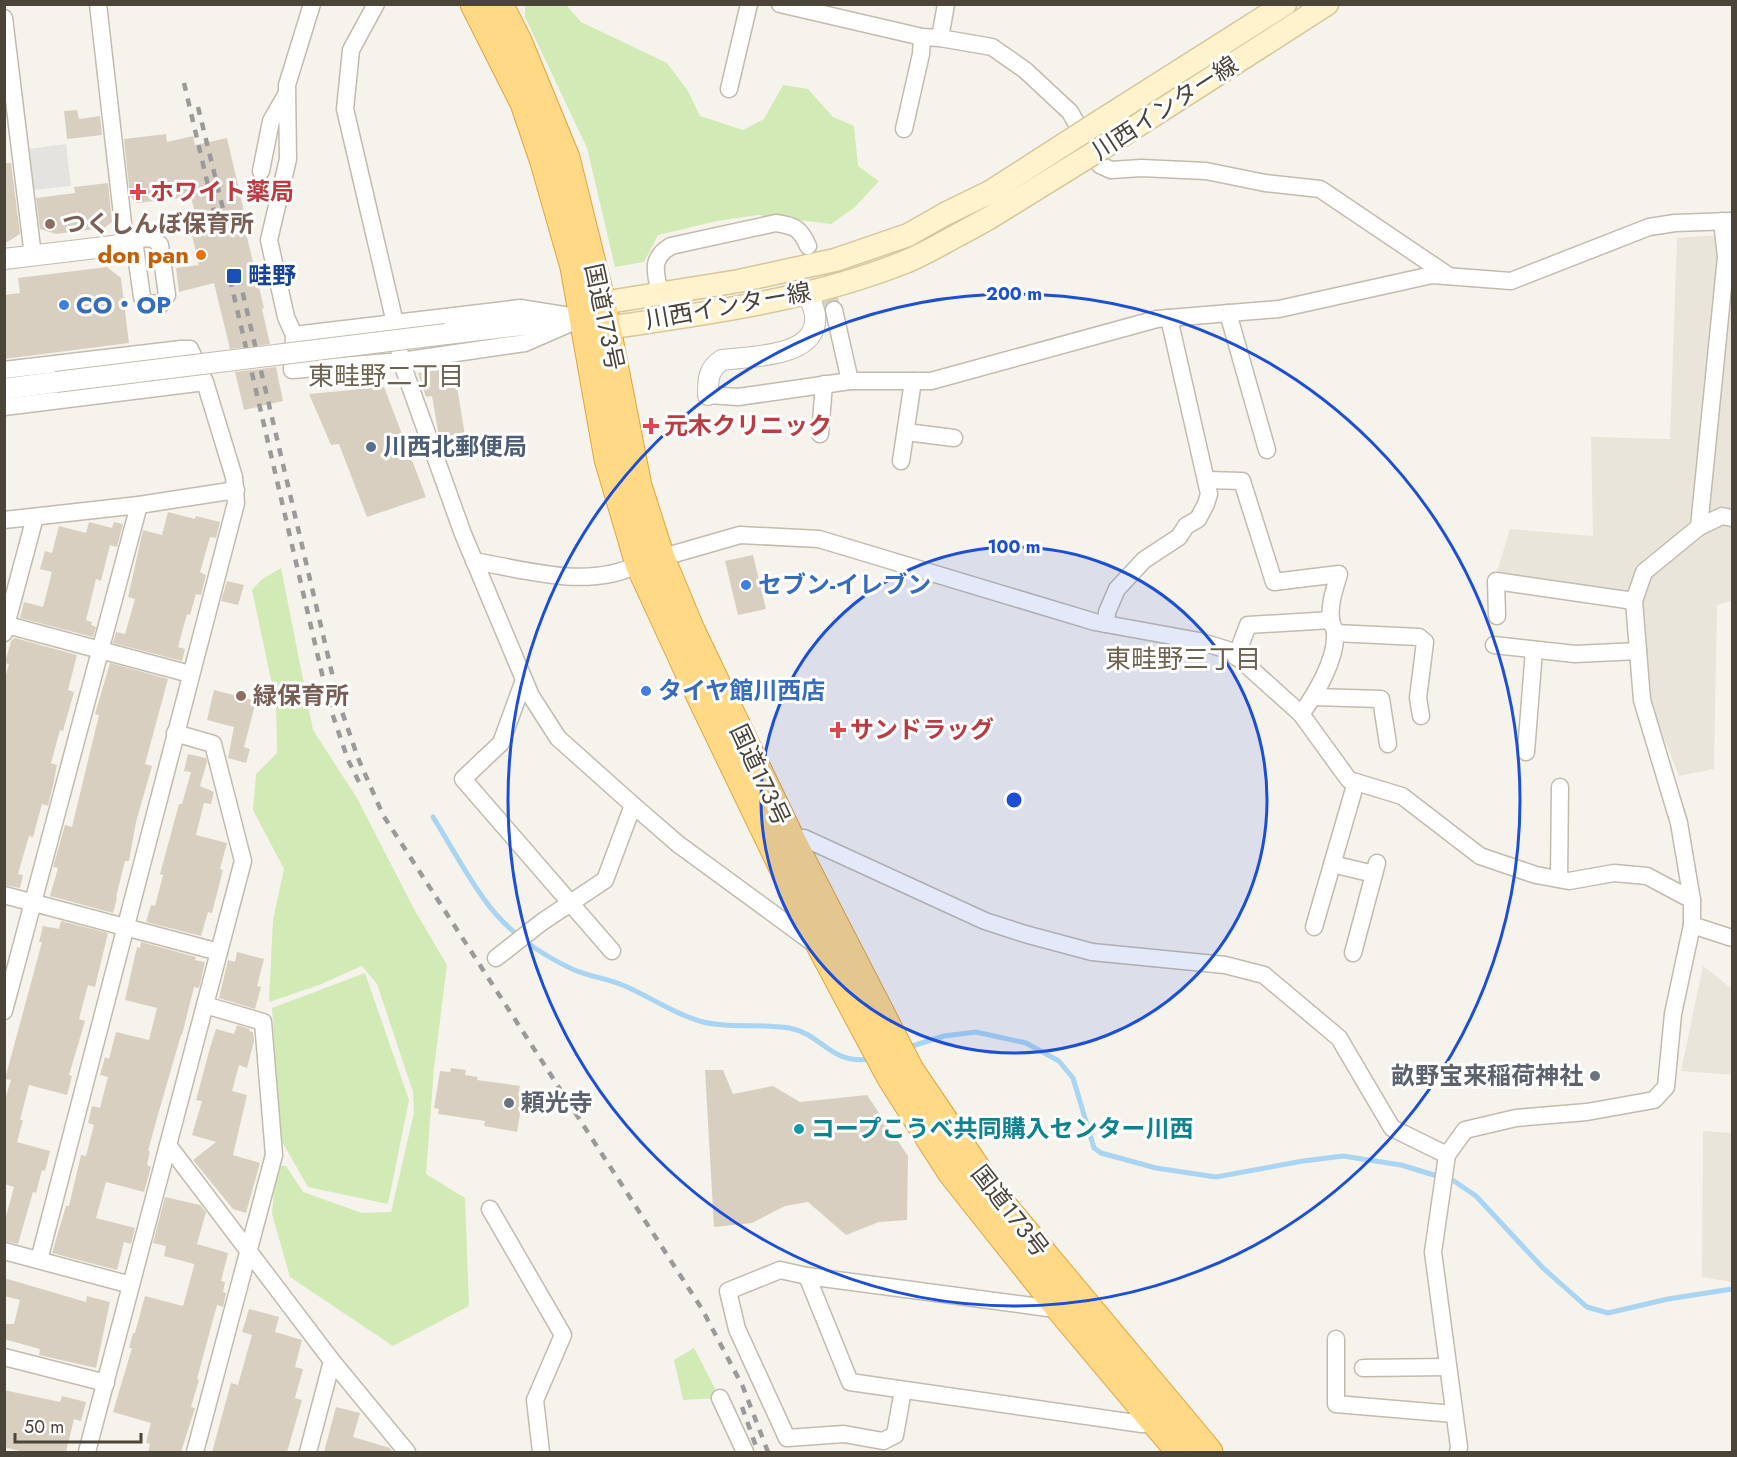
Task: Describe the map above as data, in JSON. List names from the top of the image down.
{
  "streets": {
    "highway": ["国道173号"],
    "main road": ["川西インター線"]
  },
  "crossings": [
    ["川西インター線", "国道173号"]
  ],
  "districts": ["東畦野二丁目", "東畦野三丁目"],
  "places": {
    "health": ["ホワイト薬局", "元木クリニック", "サンドラッグ"],
    "other": [
      "つくしんぼ保育所",
      "don pan",
      "CO・OP",
      "川西北郵便局",
      "セブン-イレブン",
      "タイヤ館川西店",
      "緑保育所",
      "畝野宝来稲荷神社",
      "頼光寺",
      "コープこうべ共同購入センター川西"
    ],
    "transit": ["畦野"]
  },
  "scale_bar": "50 m",
  "rings": ["200 m", "100 m"]
}
